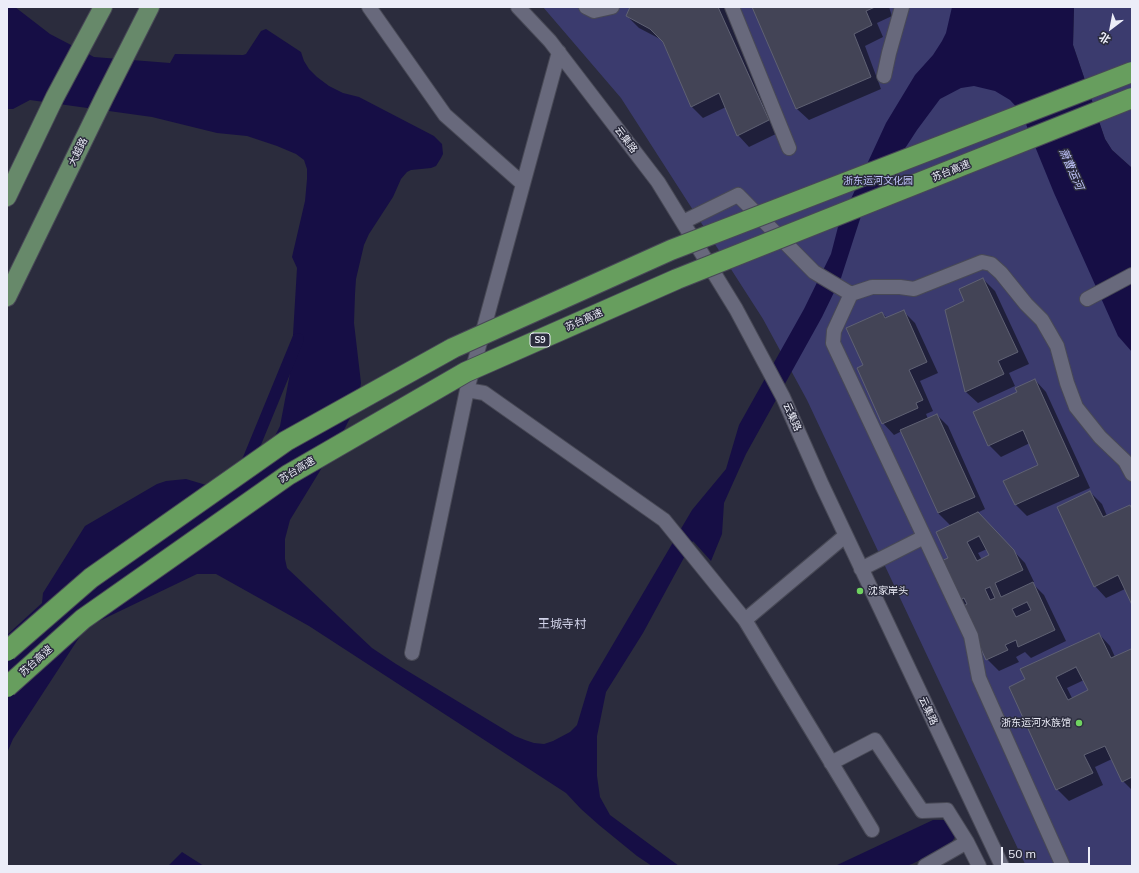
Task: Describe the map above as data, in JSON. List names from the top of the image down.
{
  "streets": {
    "highway": ["苏台高速", "S9"],
    "main road": ["大越路"],
    "street": ["云集路"]
  },
  "districts": ["王城寺村"],
  "water": ["萧曹运河"],
  "parks": ["浙东运河文化园"],
  "places": ["沈家岸头", "浙东运河水族馆"],
  "scale_bar": "50 m",
  "north": "bottom left"
}
